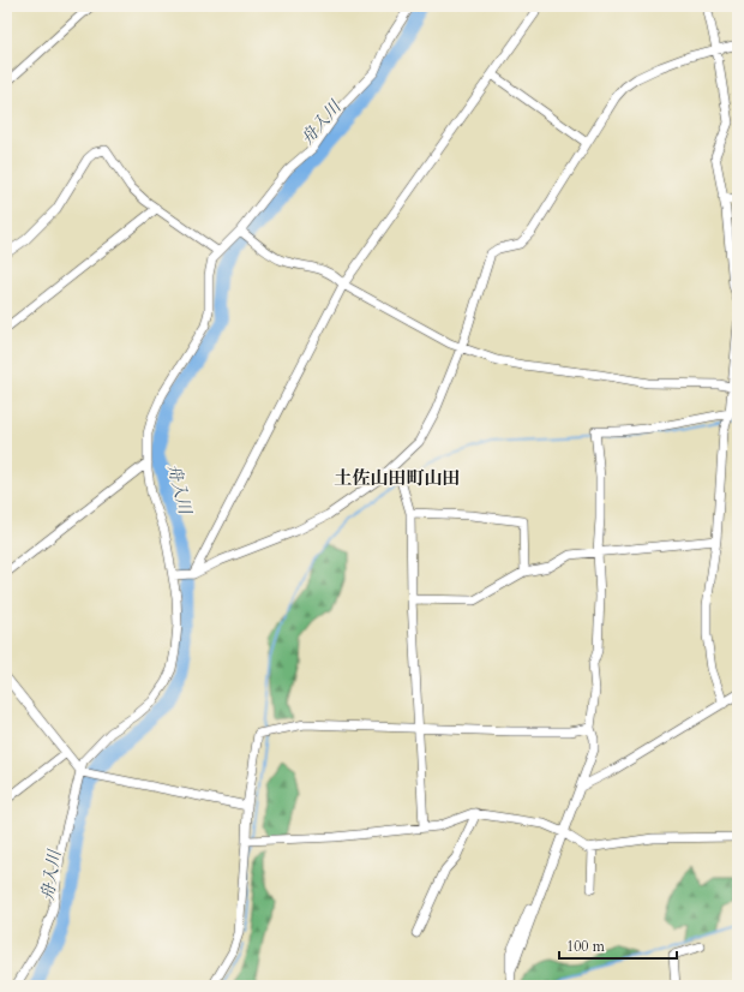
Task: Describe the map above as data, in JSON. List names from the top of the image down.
{
  "districts": ["土佐山田町山田"],
  "water": ["舟入川"],
  "scale_bar": "100 m"
}
